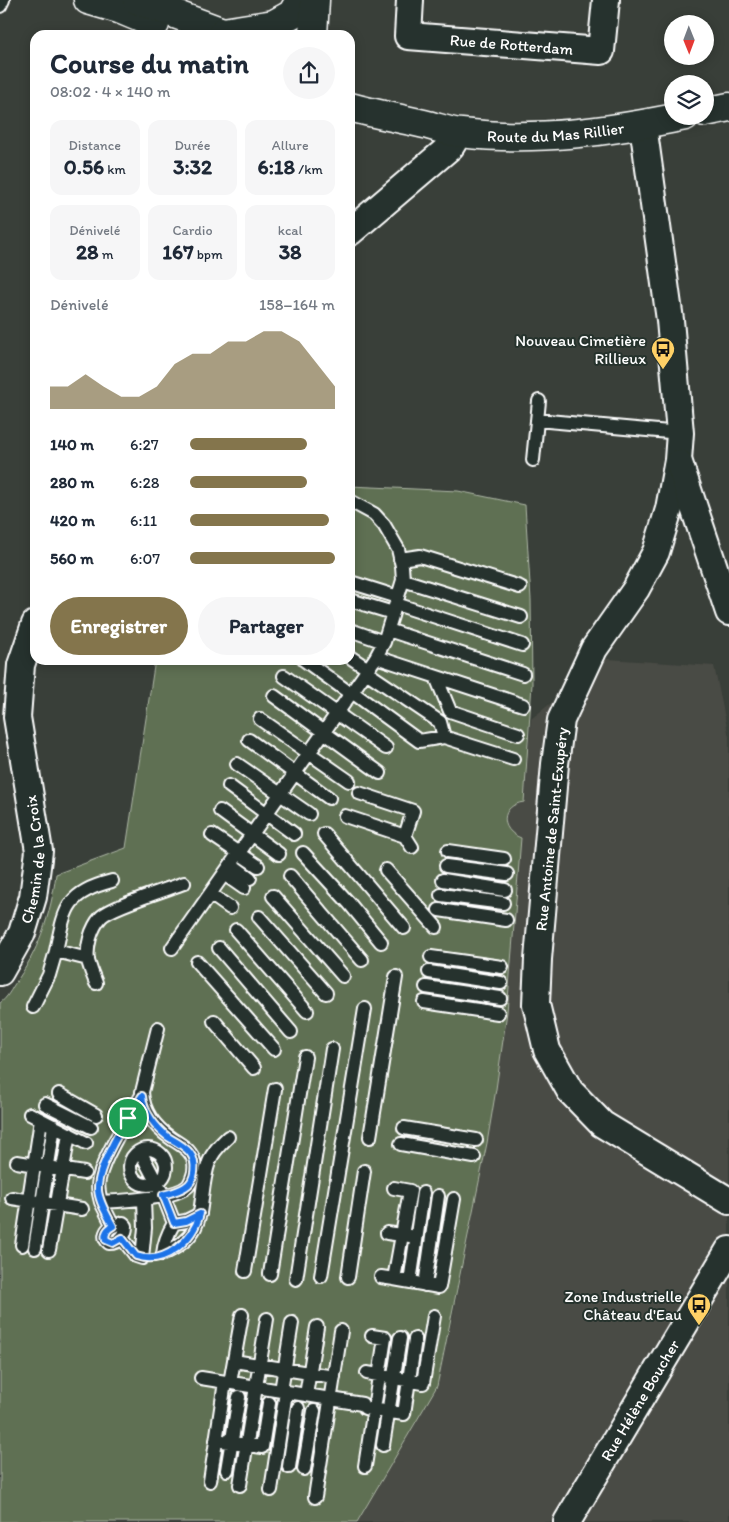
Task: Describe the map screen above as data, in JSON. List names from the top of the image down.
{
  "streets": {
    "main road": ["Route du Mas Rillier"],
    "street": [
      "Rue de Rotterdam",
      "Rue Antoine de Saint-Exupéry",
      "Chemin de la Croix",
      "Rue Hélène Boucher"
    ]
  },
  "crossings": [
    ["Route du Mas Rillier", "Rue Antoine de Saint-Exupéry"]
  ],
  "places": {
    "bus stop": ["Nouveau Cimetière Rillieux", "Zone Industrielle Château d'Eau"]
  },
  "north": "bottom",
  "page": {
    "heading": ["Course du matin", "08:02 · 4 × 140 m"],
    "stats": [
      ["Distance", "0.56 km"],
      ["Durée", "3:32"],
      ["Allure", "6:18 /km"],
      ["Dénivelé", "28 m"],
      ["Cardio", "167 bpm"],
      ["kcal", "38"]
    ],
    "chart": ["Dénivelé", "158–164 m"],
    "list": [
      {
        "name": "140 m",
        "note": "6:27"
      },
      {
        "name": "280 m",
        "note": "6:28"
      },
      {
        "name": "420 m",
        "note": "6:11"
      },
      {
        "name": "560 m",
        "note": "6:07"
      }
    ],
    "buttons": ["Enregistrer", "Partager"]
  }
}
